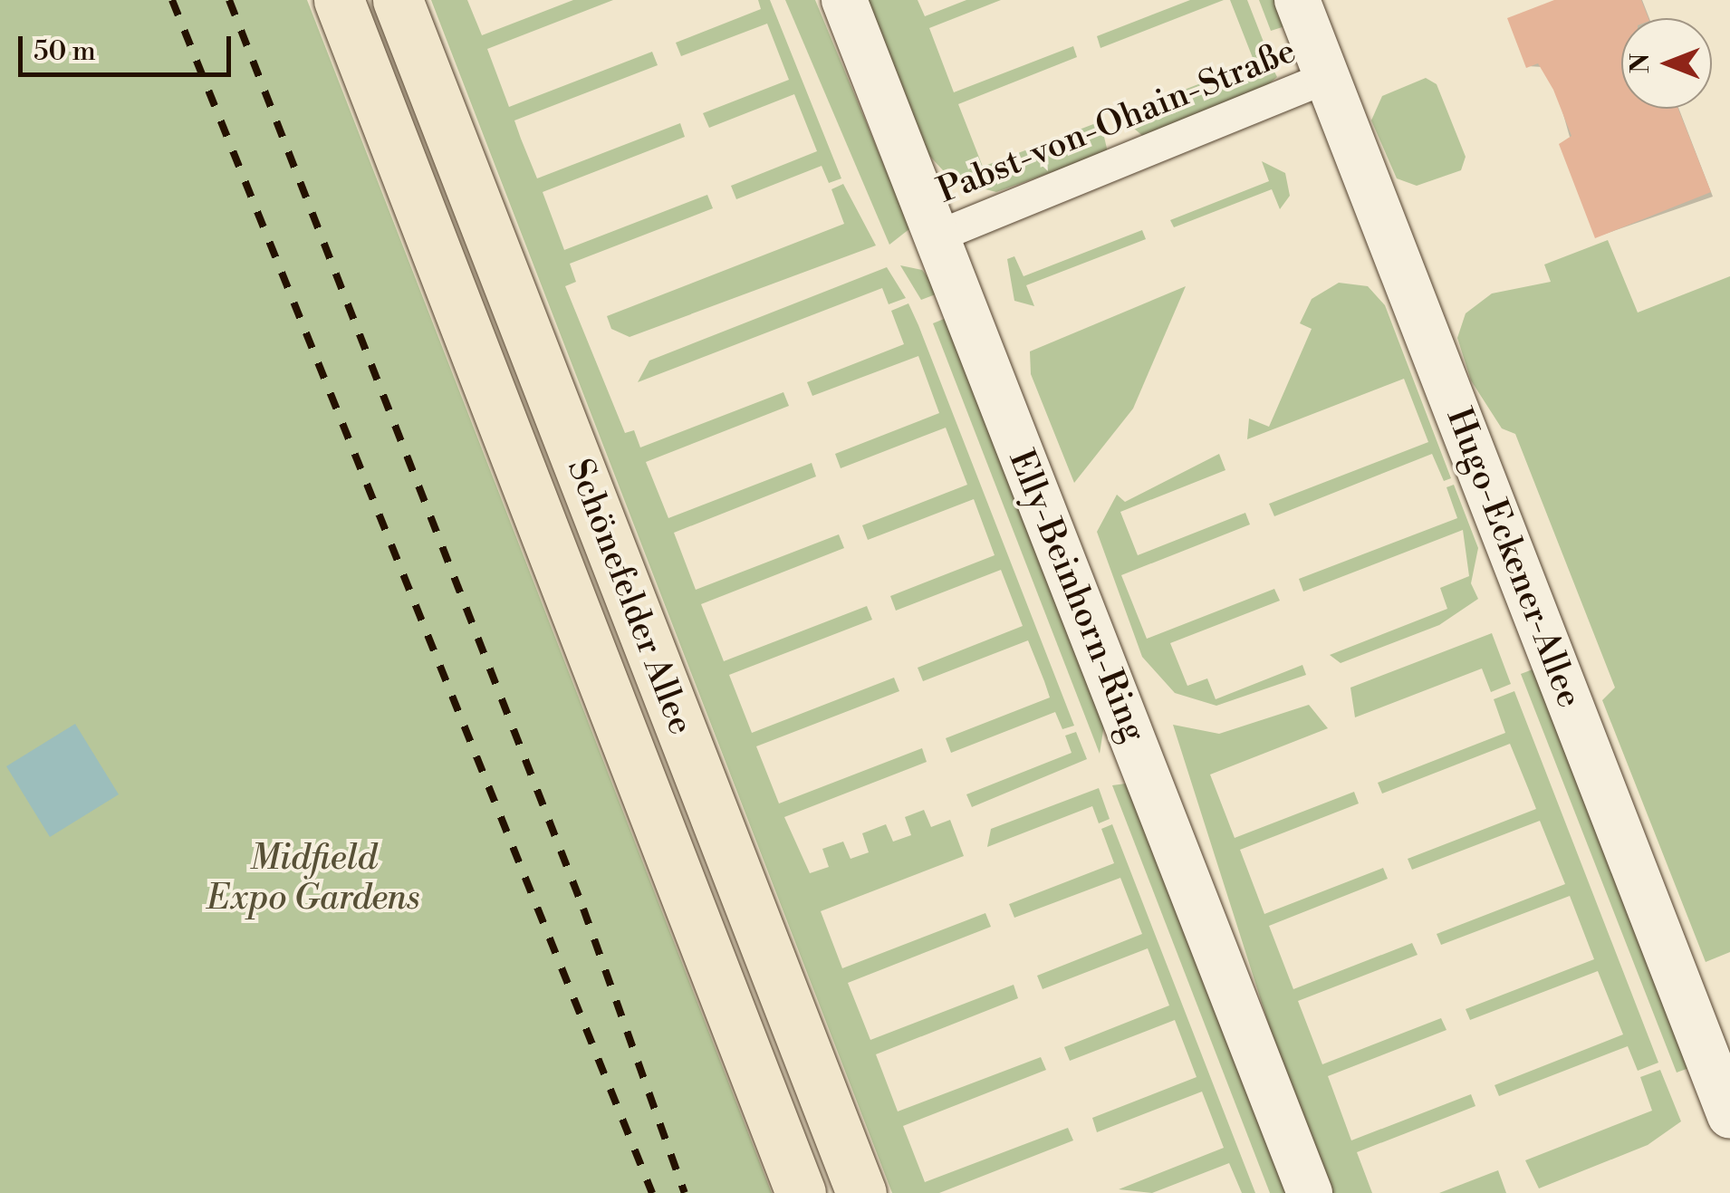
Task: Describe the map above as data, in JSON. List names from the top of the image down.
{
  "streets": {
    "highway": ["Schönefelder Allee"],
    "street": ["Pabst-von-Ohain-Straße", "Hugo-Eckener-Allee", "Elly-Beinhorn-Ring"]
  },
  "crossings": [
    ["Pabst-von-Ohain-Straße", "Hugo-Eckener-Allee"],
    ["Pabst-von-Ohain-Straße", "Elly-Beinhorn-Ring"]
  ],
  "parks": ["Midfield Expo Gardens"],
  "scale_bar": "50 m",
  "north": "left"
}
